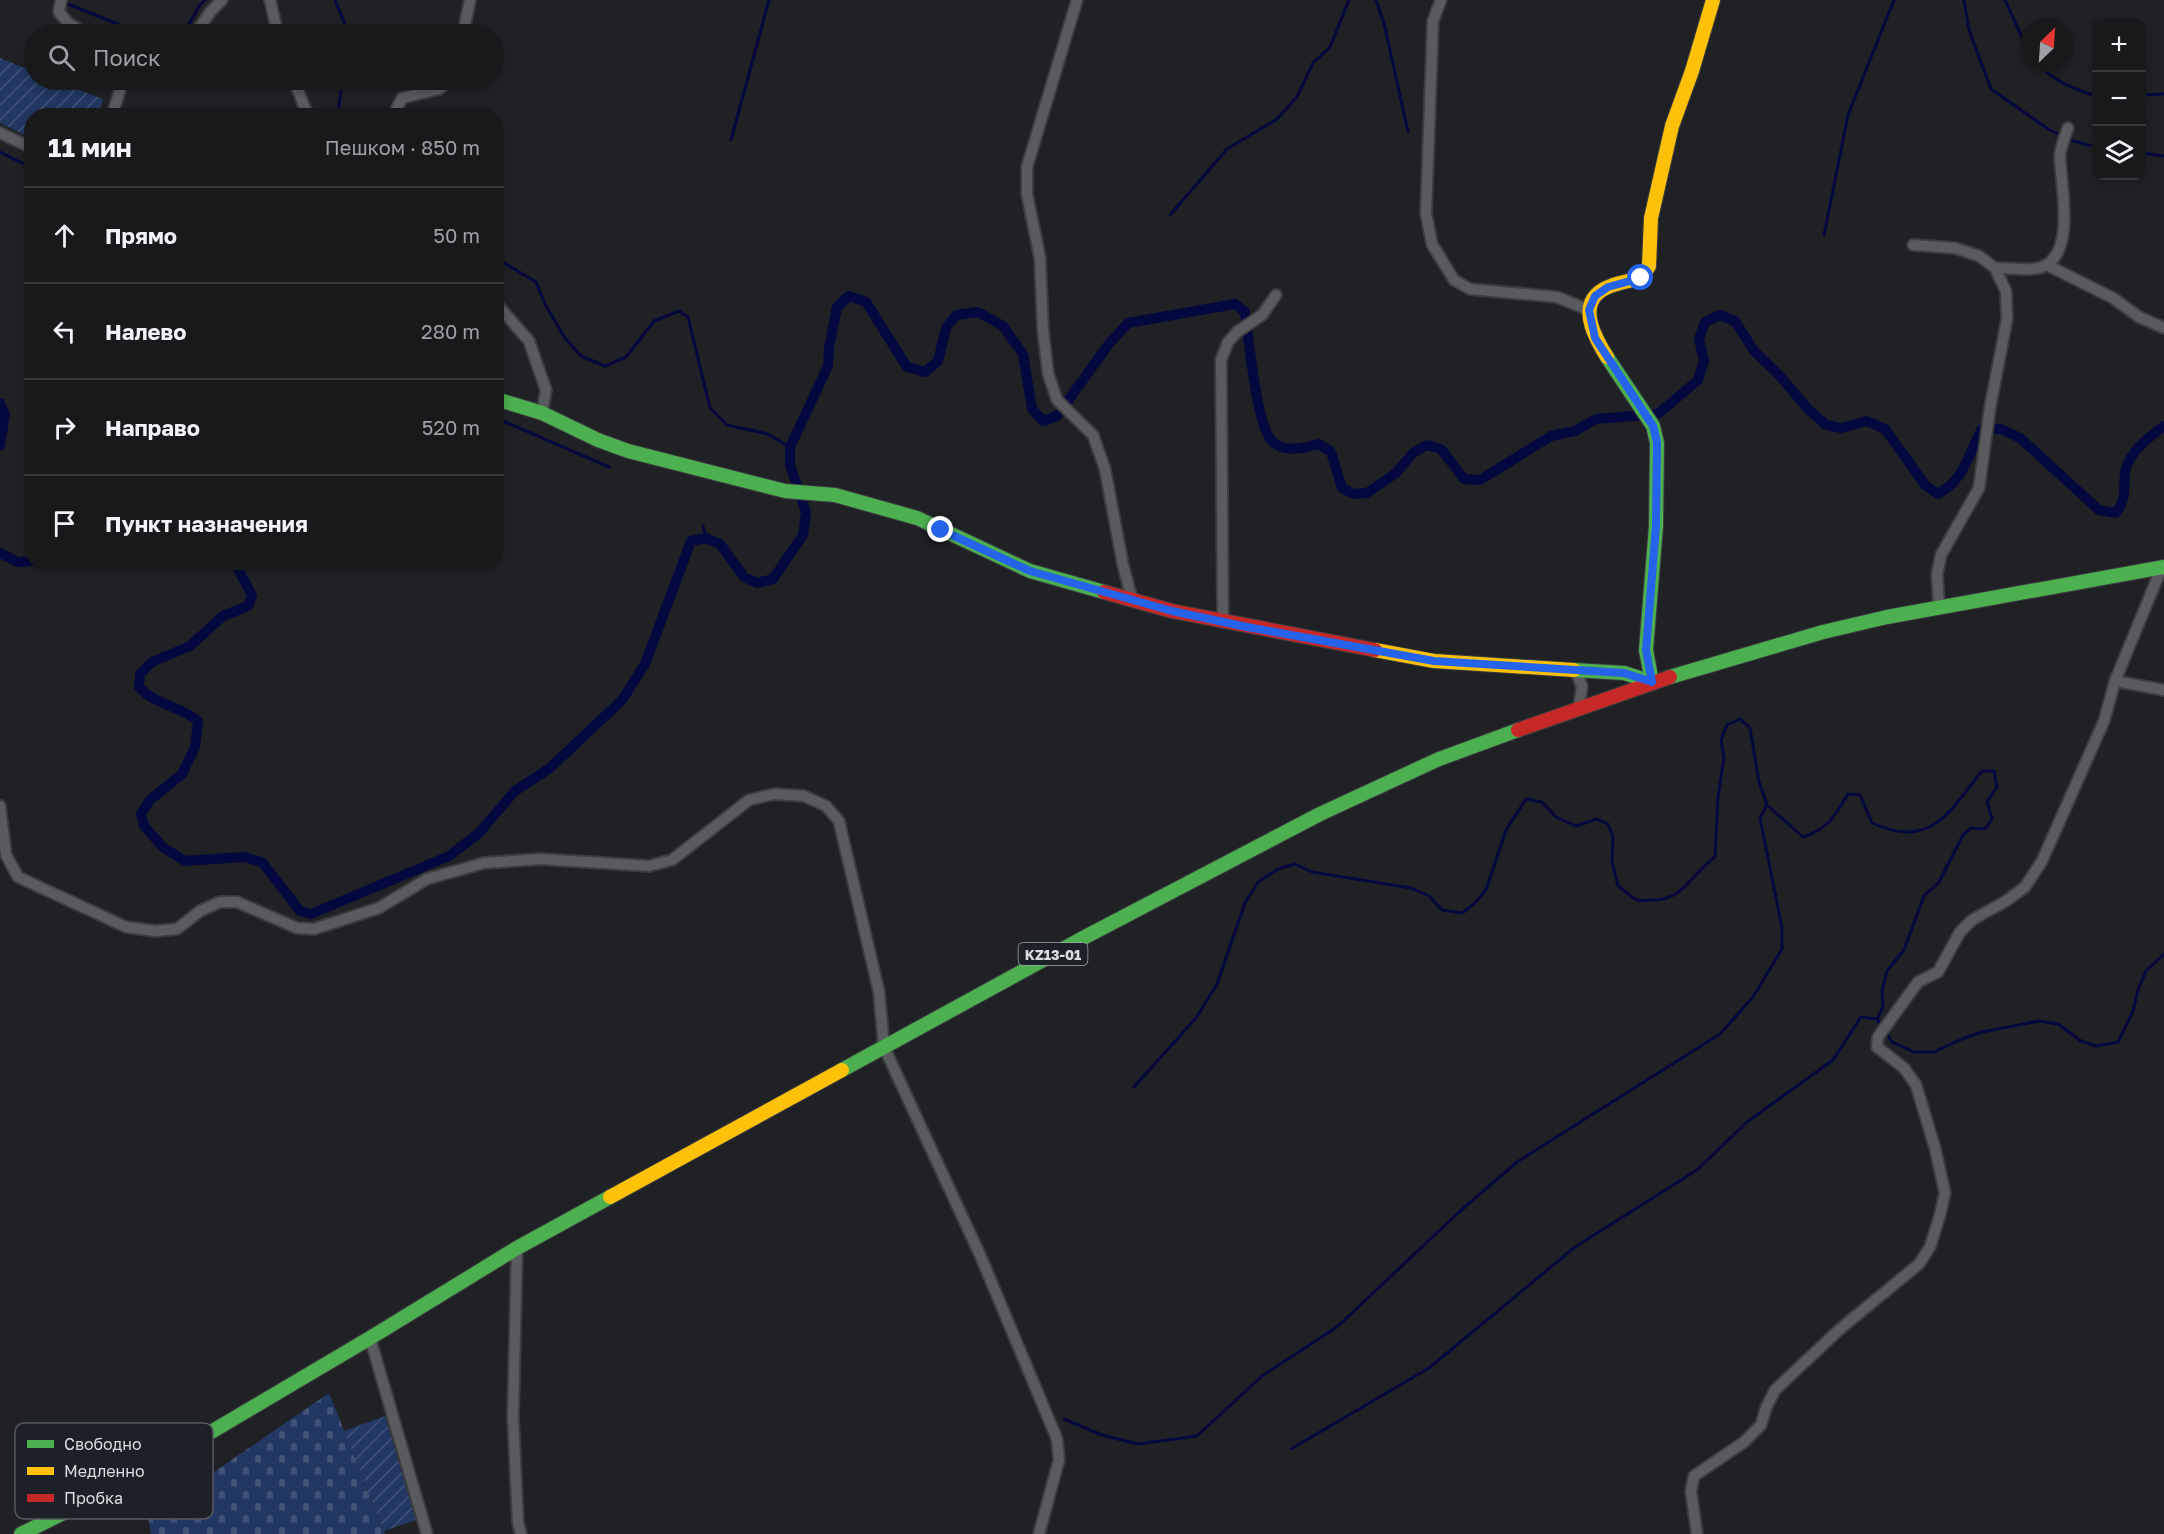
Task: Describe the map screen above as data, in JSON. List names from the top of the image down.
{
  "streets": {
    "main road": ["KZ13-01"]
  },
  "legend": ["Свободно", "Медленно", "Пробка"],
  "north": "top right",
  "page": {
    "map_buttons": ["+", "−"],
    "search": "Поиск",
    "heading": ["11 мин", "Пешком · 850 m"],
    "list": [
      ["Прямо", "50 m"],
      ["Налево", "280 m"],
      ["Направо", "520 m"],
      "Пункт назначения"
    ]
  }
}
